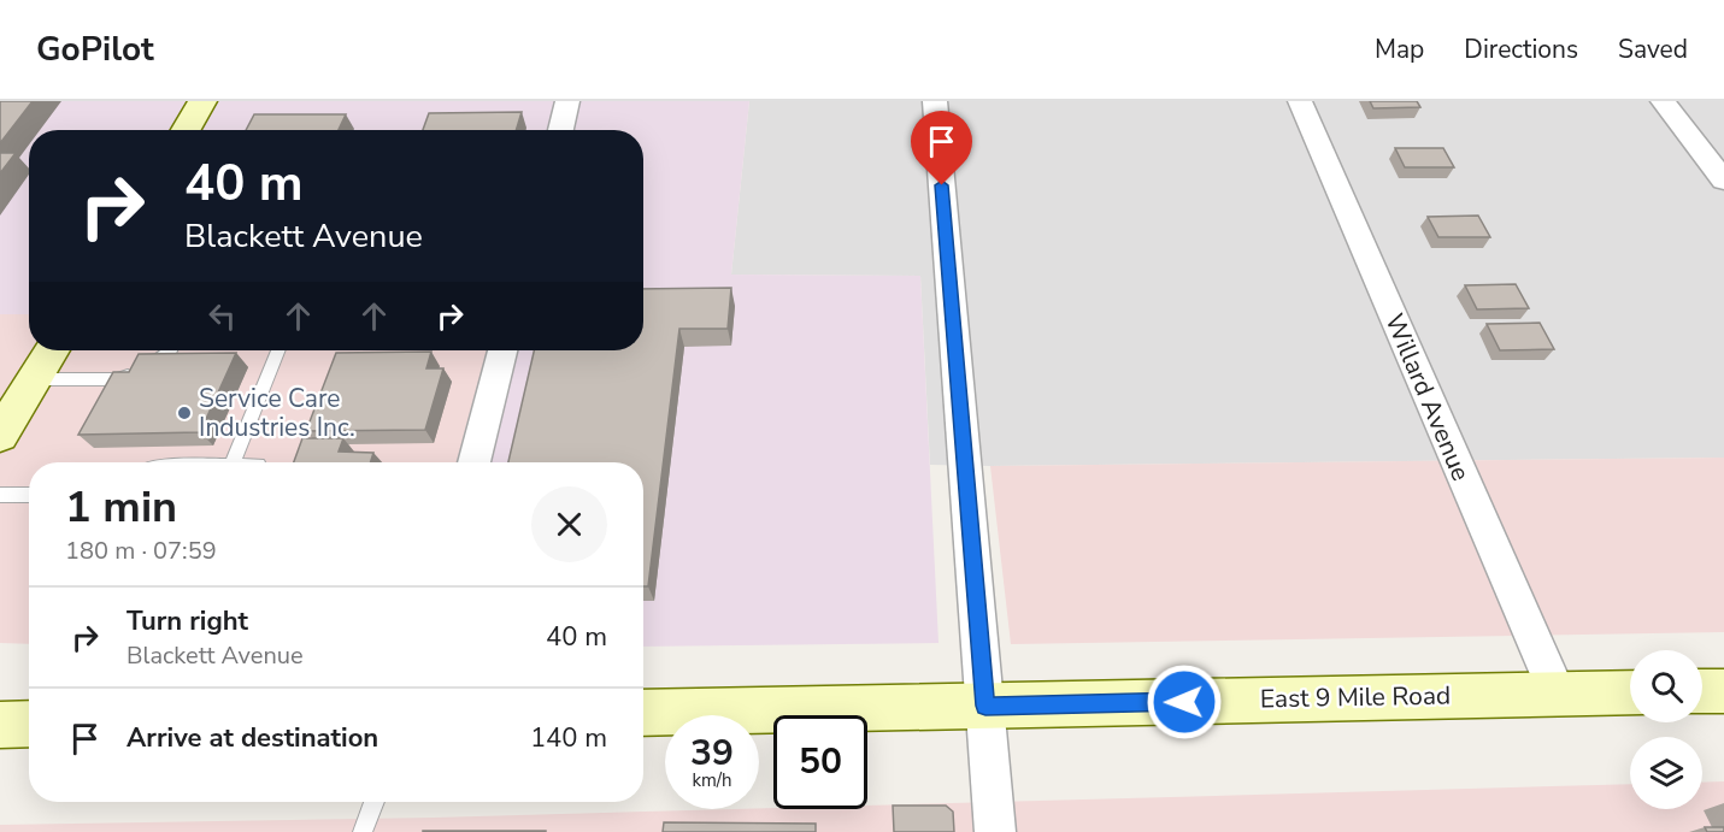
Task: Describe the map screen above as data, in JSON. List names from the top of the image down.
{
  "streets": {
    "main road": ["East 9 Mile Road"],
    "street": ["Willard Avenue"]
  },
  "crossings": [
    ["Willard Avenue", "East 9 Mile Road"]
  ],
  "places": ["Service Care Industries Inc."],
  "page": {
    "header": "GoPilot",
    "nav": ["Map", "Directions", "Saved"],
    "turn": ["40 m", "Blackett Avenue"],
    "heading": ["1 min", "180 m · 07:59"],
    "list": [
      {
        "name": "Turn right",
        "note": "Blackett Avenue",
        "value": "40 m"
      },
      {
        "name": "Arrive at destination",
        "value": "140 m"
      }
    ],
    "speed": "39 km/h",
    "limit": "50"
  }
}
